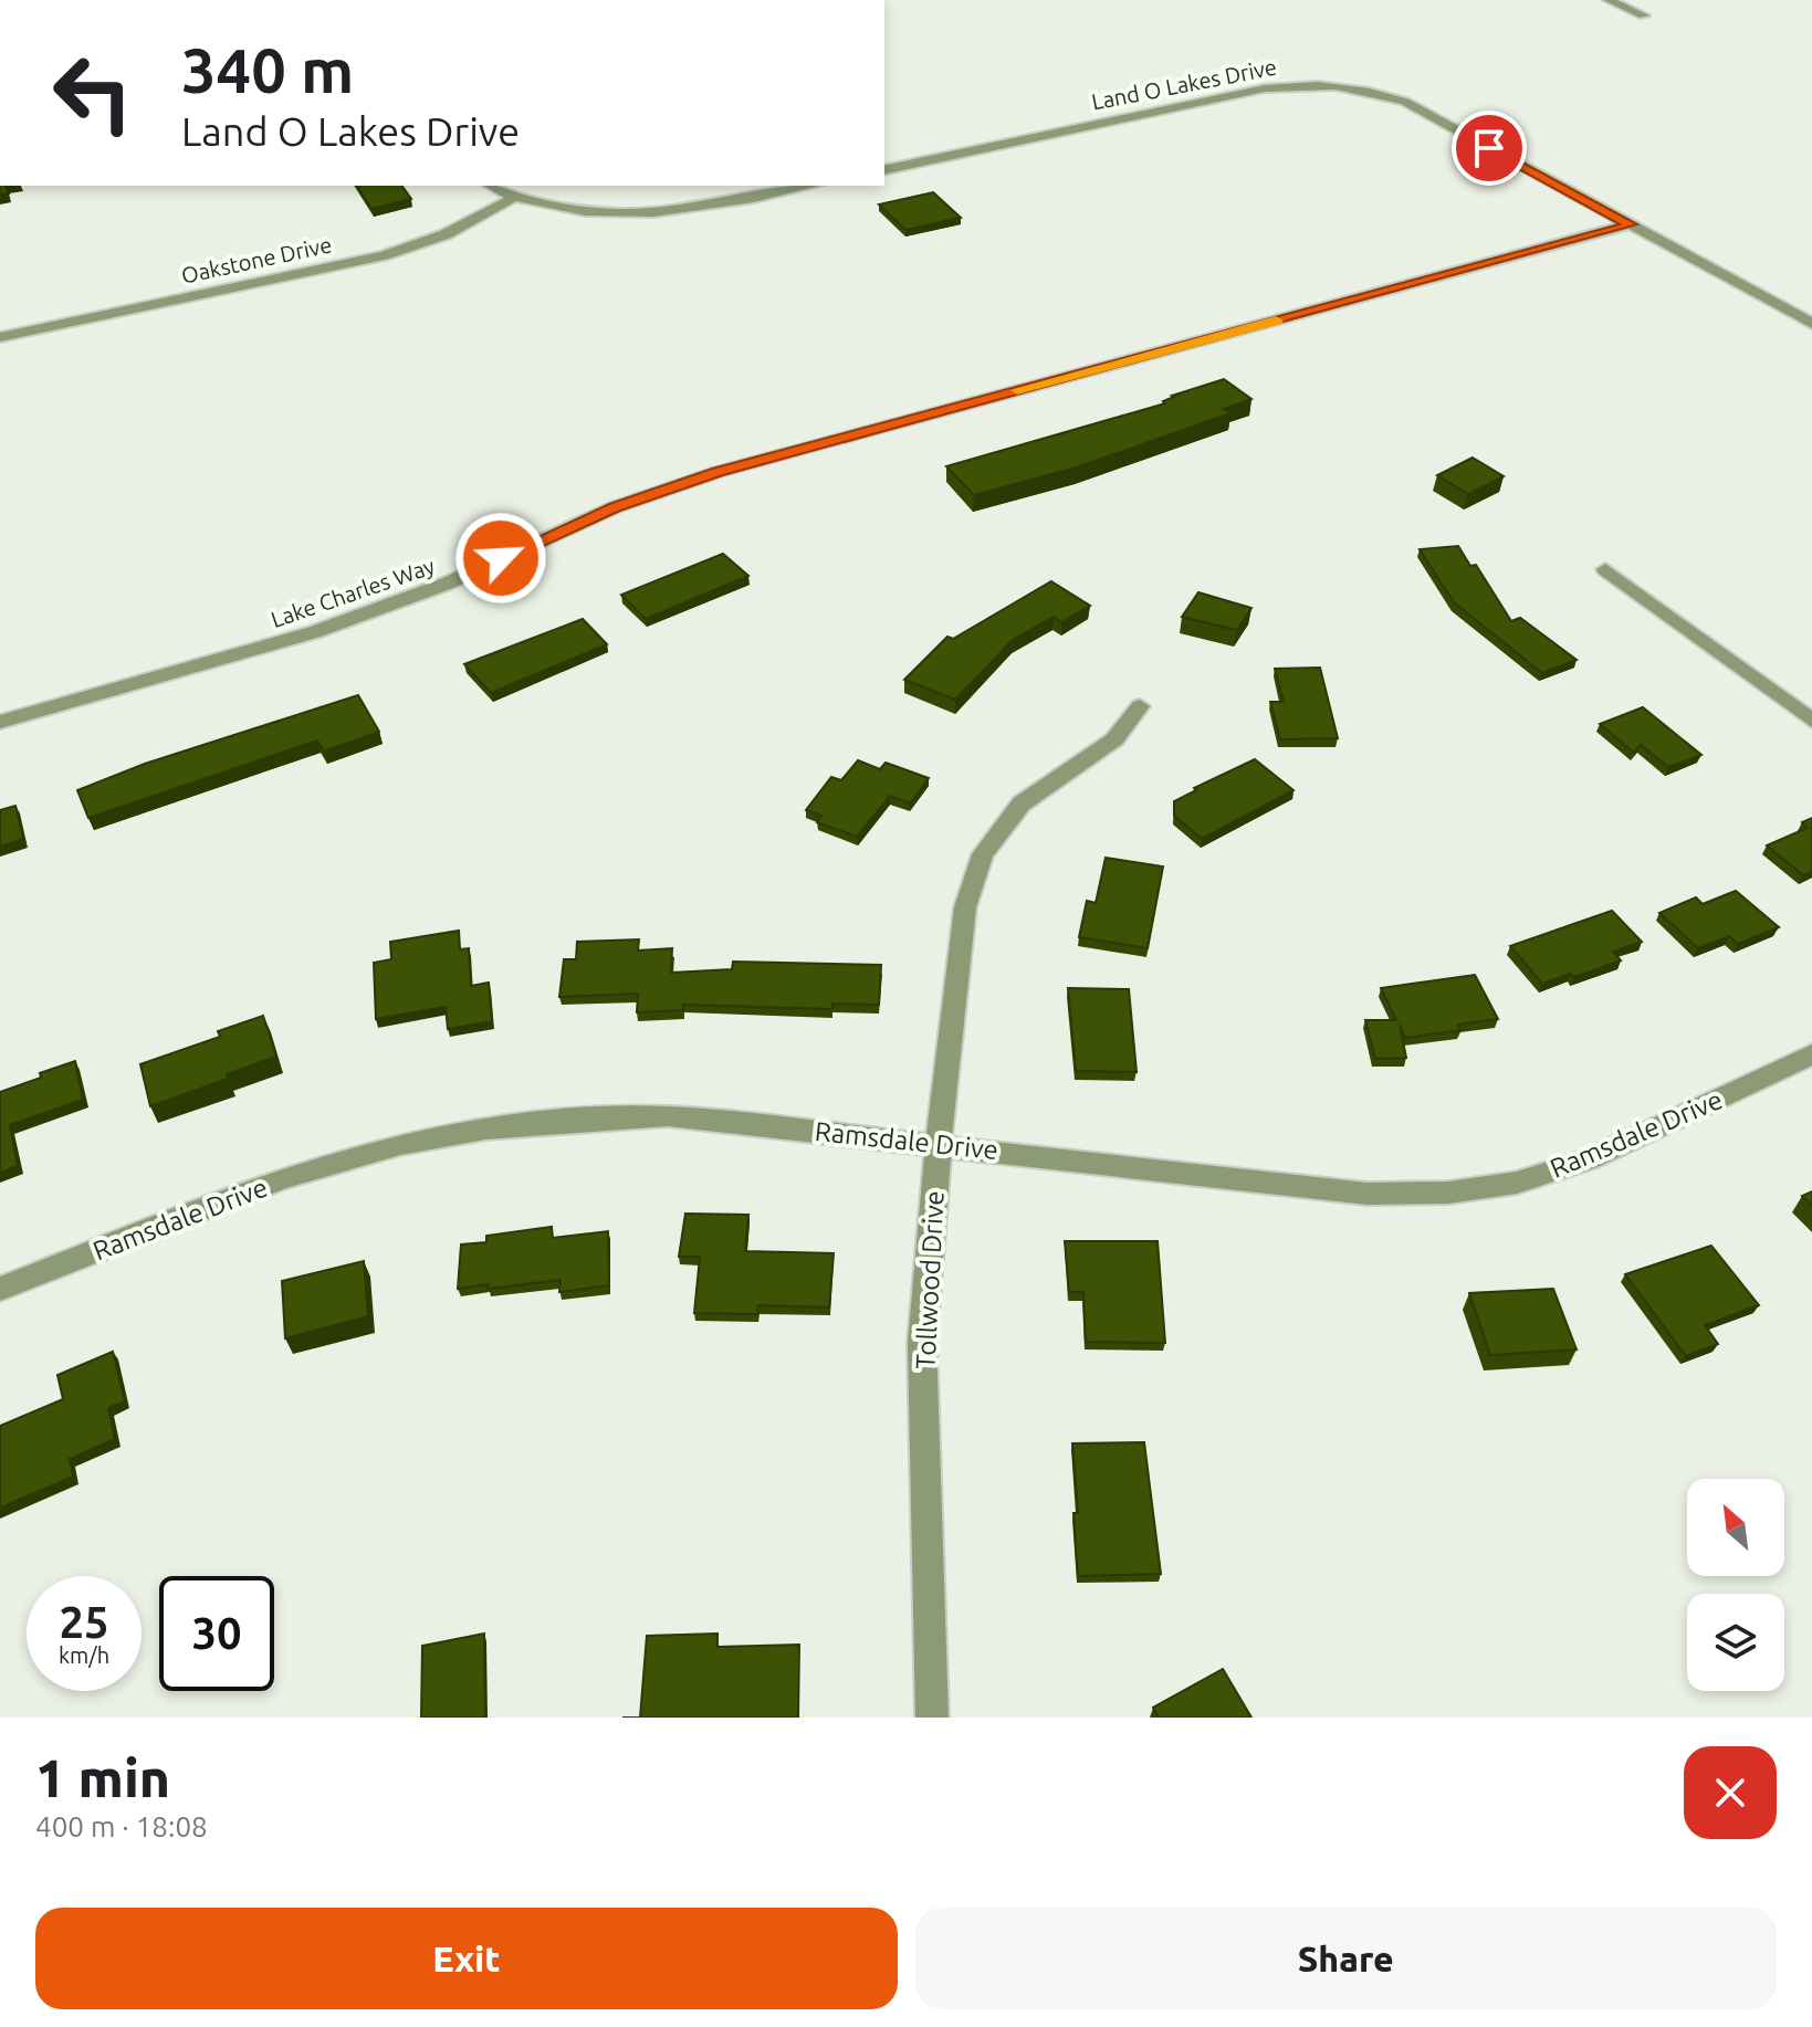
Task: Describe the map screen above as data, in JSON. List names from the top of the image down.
{
  "streets": {
    "street": [
      "Land O Lakes Drive",
      "Oakstone Drive",
      "Lake Charles Way",
      "Ramsdale Drive",
      "Tollwood Drive"
    ]
  },
  "crossings": [
    ["Land O Lakes Drive", "Lake Charles Way"],
    ["Ramsdale Drive", "Tollwood Drive"]
  ],
  "north": "top left",
  "page": {
    "turn": ["340 m", "Land O Lakes Drive"],
    "speed": "25 km/h",
    "limit": "30",
    "heading": ["1 min", "400 m · 18:08"],
    "buttons": ["Exit", "Share"]
  }
}
